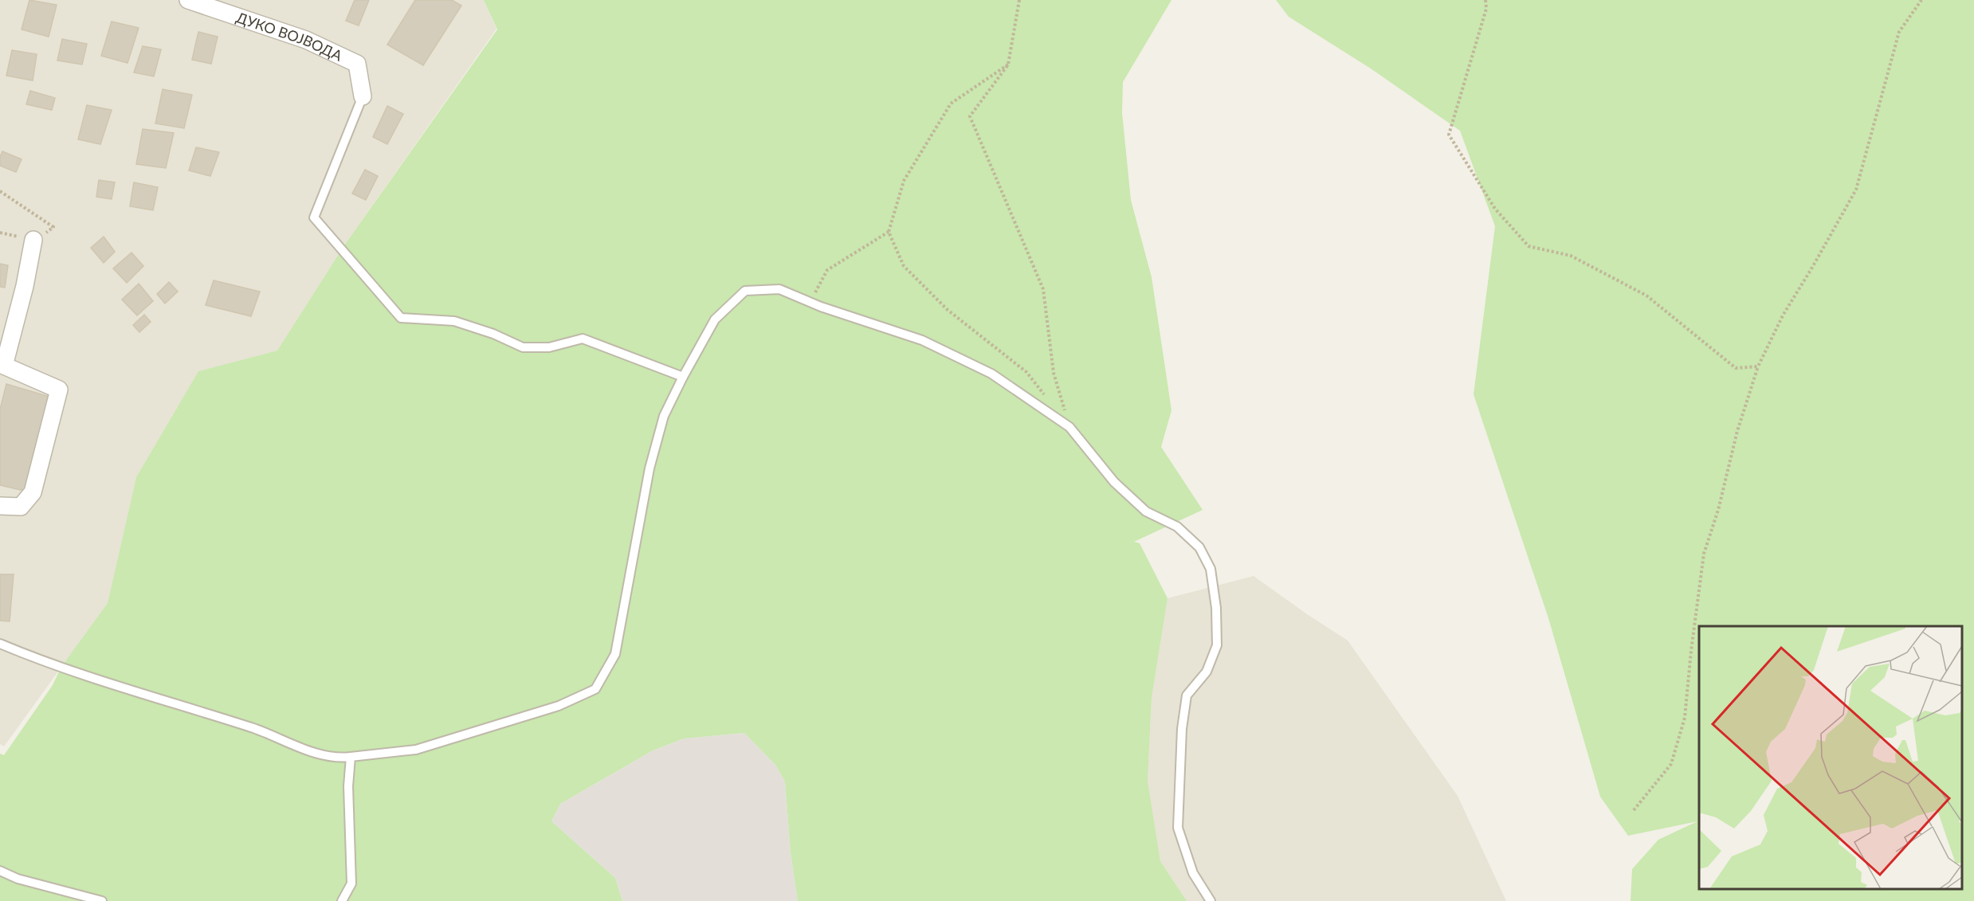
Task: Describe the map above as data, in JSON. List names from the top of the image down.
{
  "streets": {
    "street": ["ДУКО ВОЈВОДА"]
  }
}
